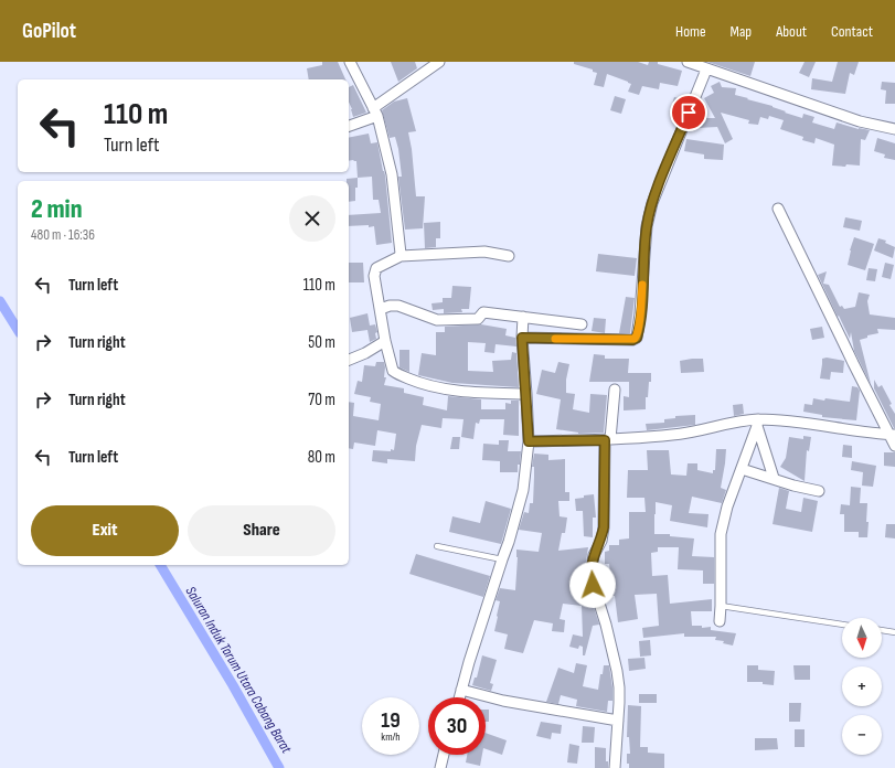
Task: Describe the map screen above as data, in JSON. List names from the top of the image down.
{
  "water": ["Saluran Induk Tarum Utara Cabang Barat"],
  "north": "bottom",
  "page": {
    "header": "GoPilot",
    "nav": [
      "Home",
      "Map",
      "About",
      "Contact"
    ],
    "turn": ["110 m", "Turn left"],
    "heading": ["2 min", "480 m · 16:36"],
    "list": [
      {
        "name": "Turn left",
        "value": "110 m"
      },
      {
        "name": "Turn right",
        "value": "50 m"
      },
      {
        "name": "Turn right",
        "value": "70 m"
      },
      {
        "name": "Turn left",
        "value": "80 m"
      }
    ],
    "buttons": ["Exit", "Share"],
    "map_buttons": ["+", "−"],
    "speed": "19 km/h",
    "limit": "30"
  }
}
